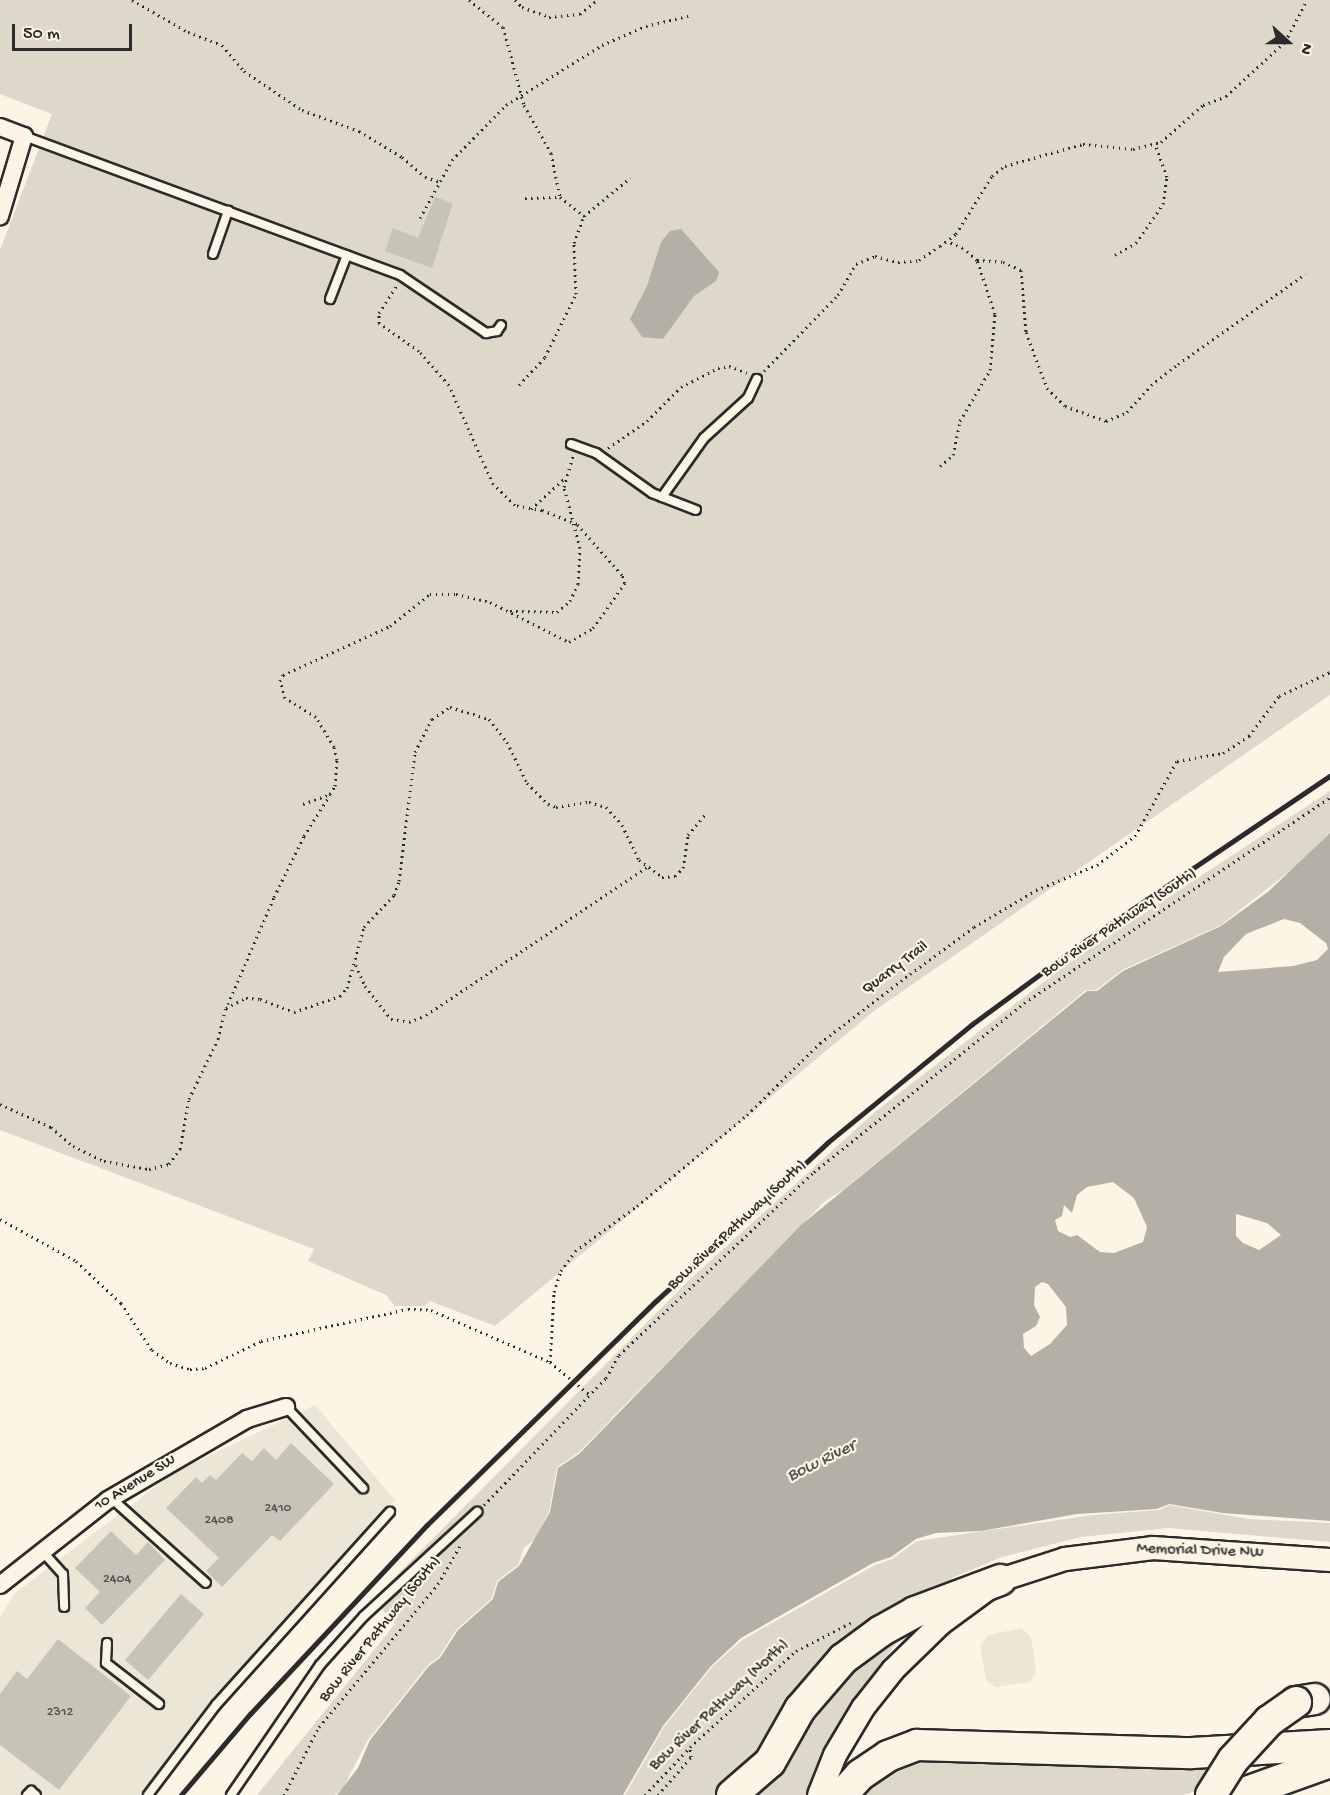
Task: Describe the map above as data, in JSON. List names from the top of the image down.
{
  "streets": {
    "main road": ["Memorial Drive NW"],
    "street": ["10 Avenue SW"],
    "path": ["Bow River Pathway (South)", "Quarry Trail", "Bow River Pathway (North)"]
  },
  "water": ["Bow River"],
  "house_numbers": [
    "2410",
    "2408",
    "2404",
    "2312"
  ],
  "scale_bar": "50 m",
  "north": "right"
}
